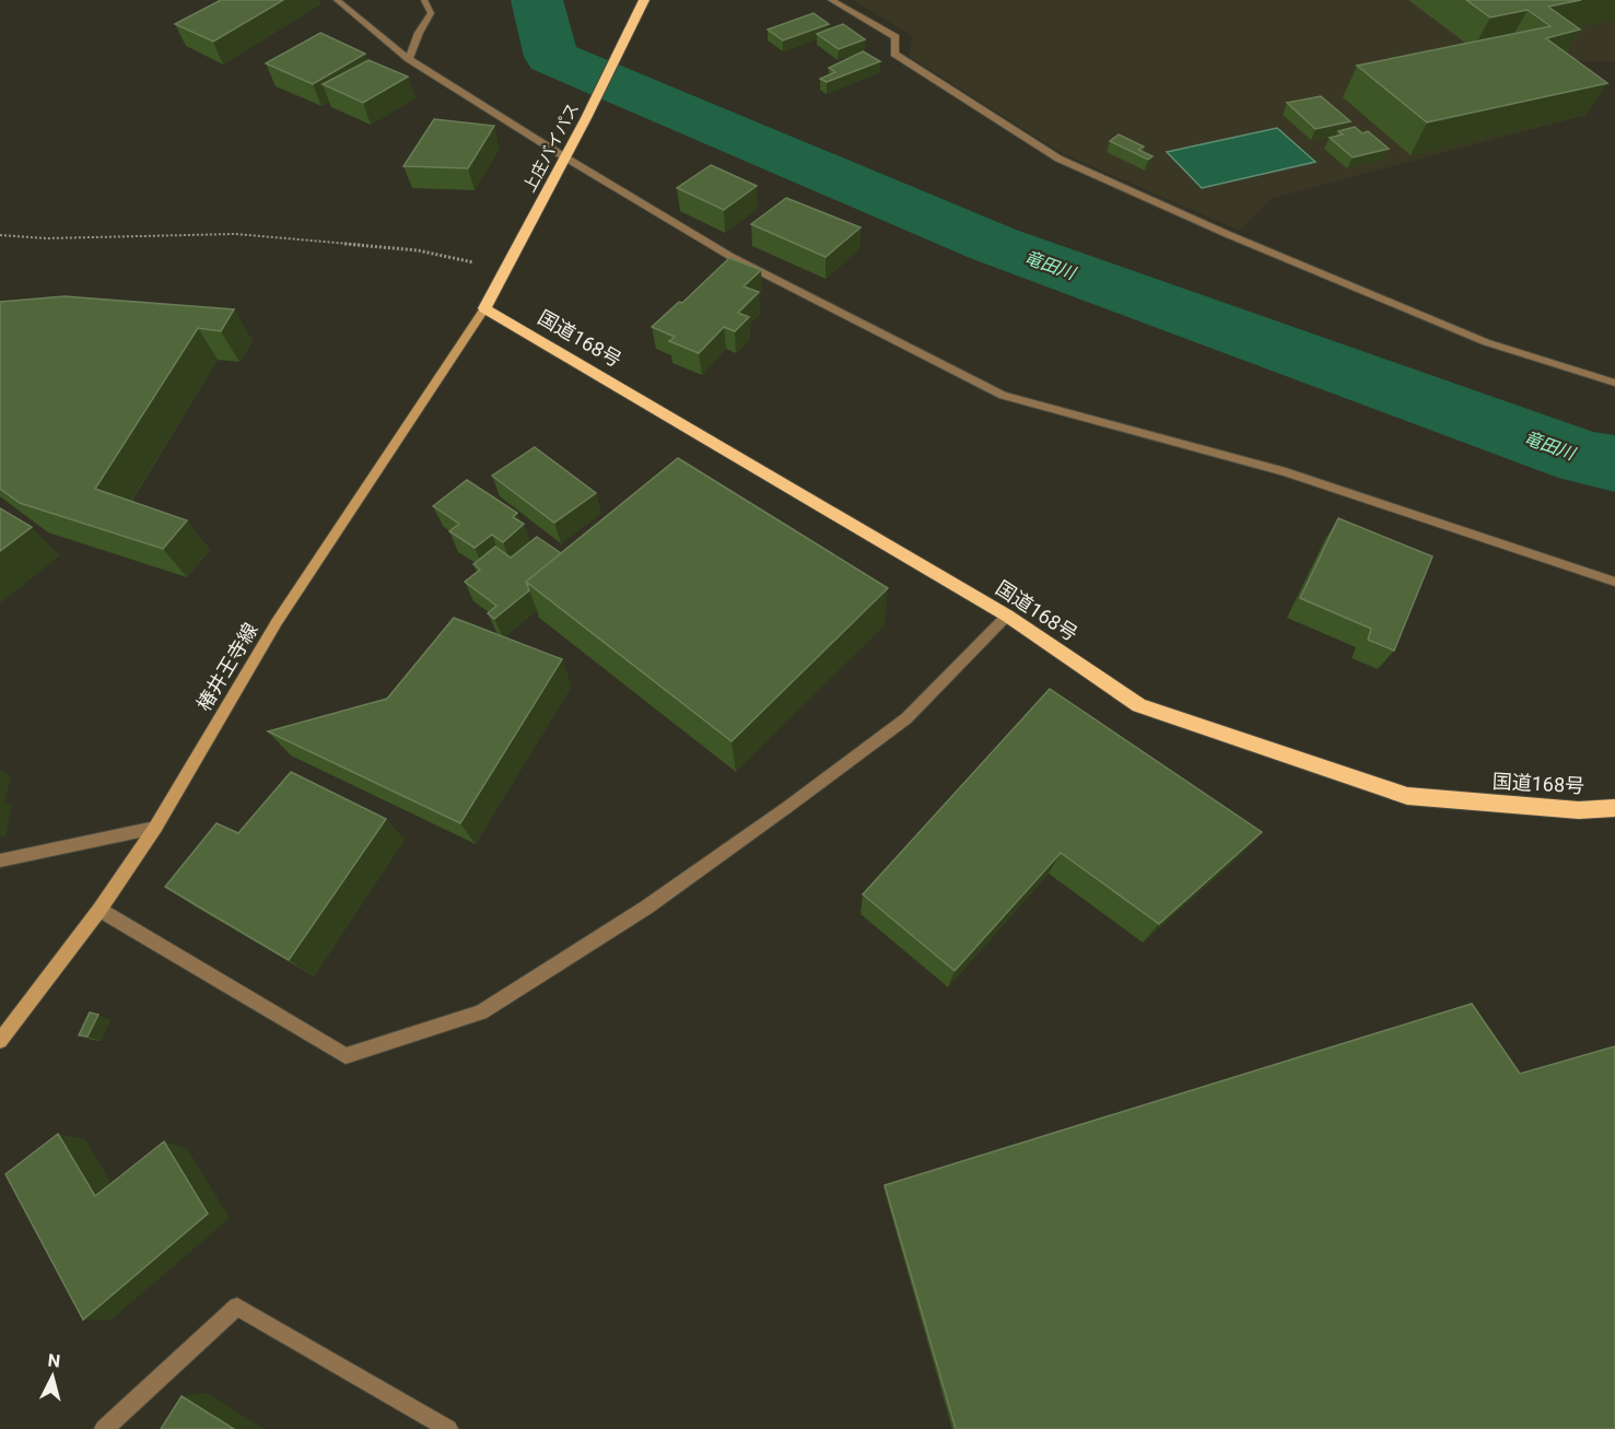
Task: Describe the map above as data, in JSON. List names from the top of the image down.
{
  "streets": {
    "highway": ["上庄バイパス", "国道168号"],
    "main road": ["椿井王寺線"]
  },
  "crossings": [
    ["上庄バイパス", "国道168号"],
    ["上庄バイパス", "椿井王寺線"],
    ["国道168号", "椿井王寺線"]
  ],
  "water": ["竜田川"],
  "north": "top"
}
